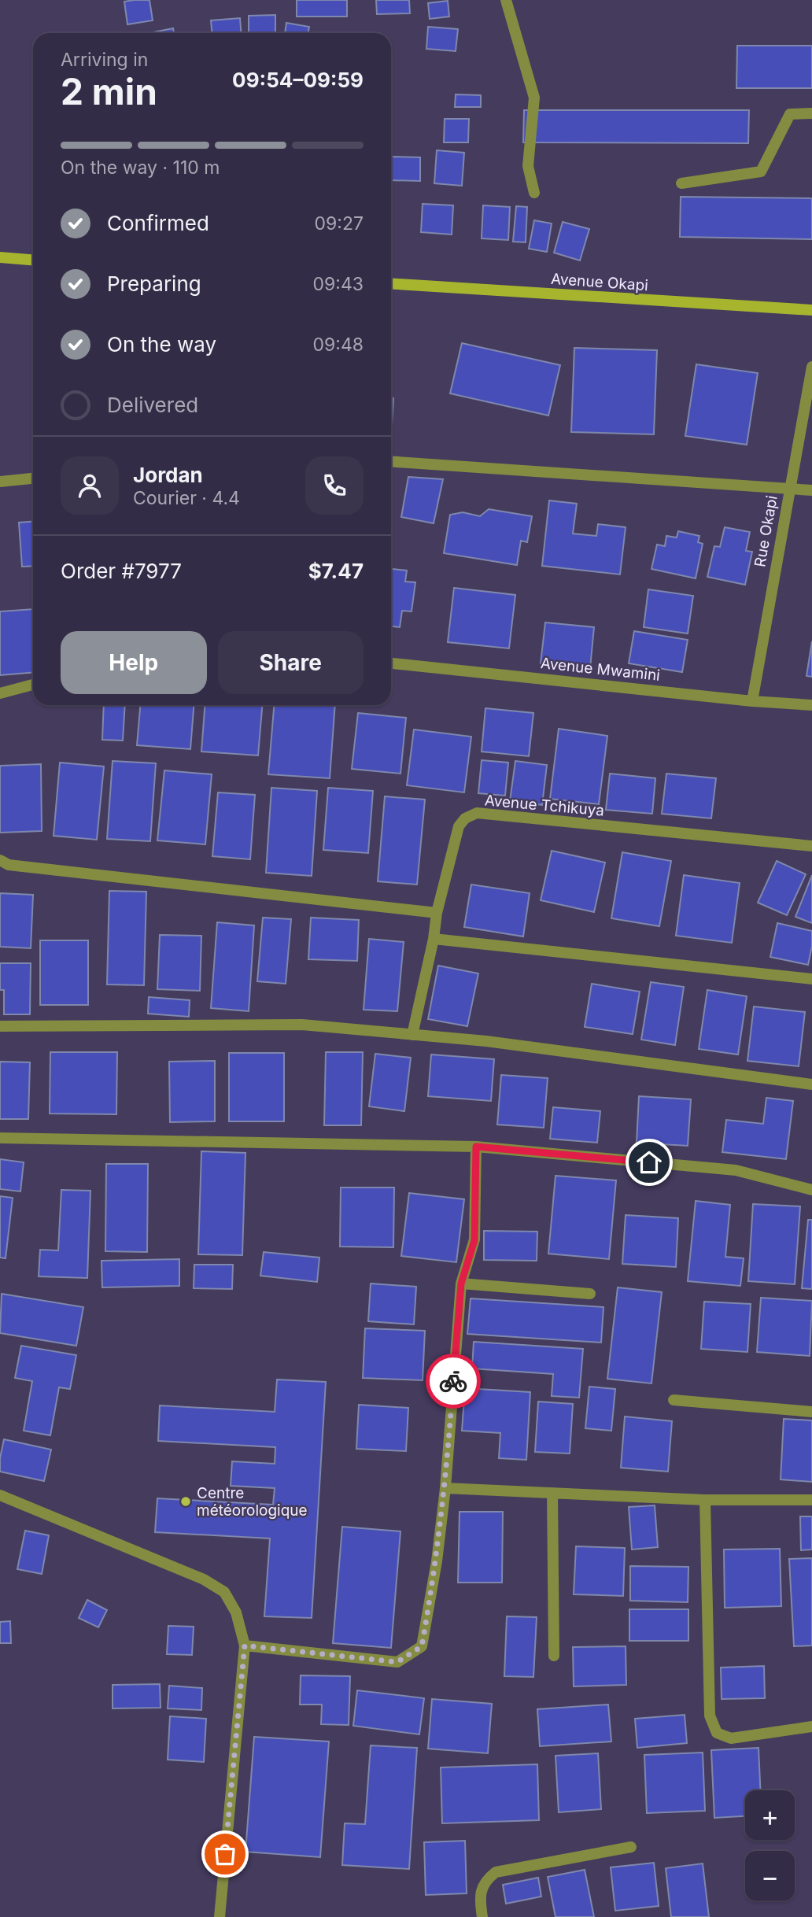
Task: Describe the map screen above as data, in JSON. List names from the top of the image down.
{
  "streets": {
    "street": [
      "Avenue Okapi",
      "Rue Okapi",
      "Avenue Mwamini",
      "Avenue Tchikuya"
    ]
  },
  "crossings": [
    ["Rue Okapi", "Avenue Mwamini"]
  ],
  "places": ["Centre météorologique"],
  "page": {
    "heading": ["2 min", "Arriving in", "09:54–09:59"],
    "panel": [
      "Jordan",
      "Courier · 4.4",
      "Order #7977",
      "$7.47"
    ],
    "bar": "On the way · 110 m",
    "list": [
      ["Confirmed", "09:27"],
      ["Preparing", "09:43"],
      ["On the way", "09:48"],
      "Delivered"
    ],
    "buttons": ["Help", "Share"],
    "map_buttons": ["+", "−"]
  }
}
